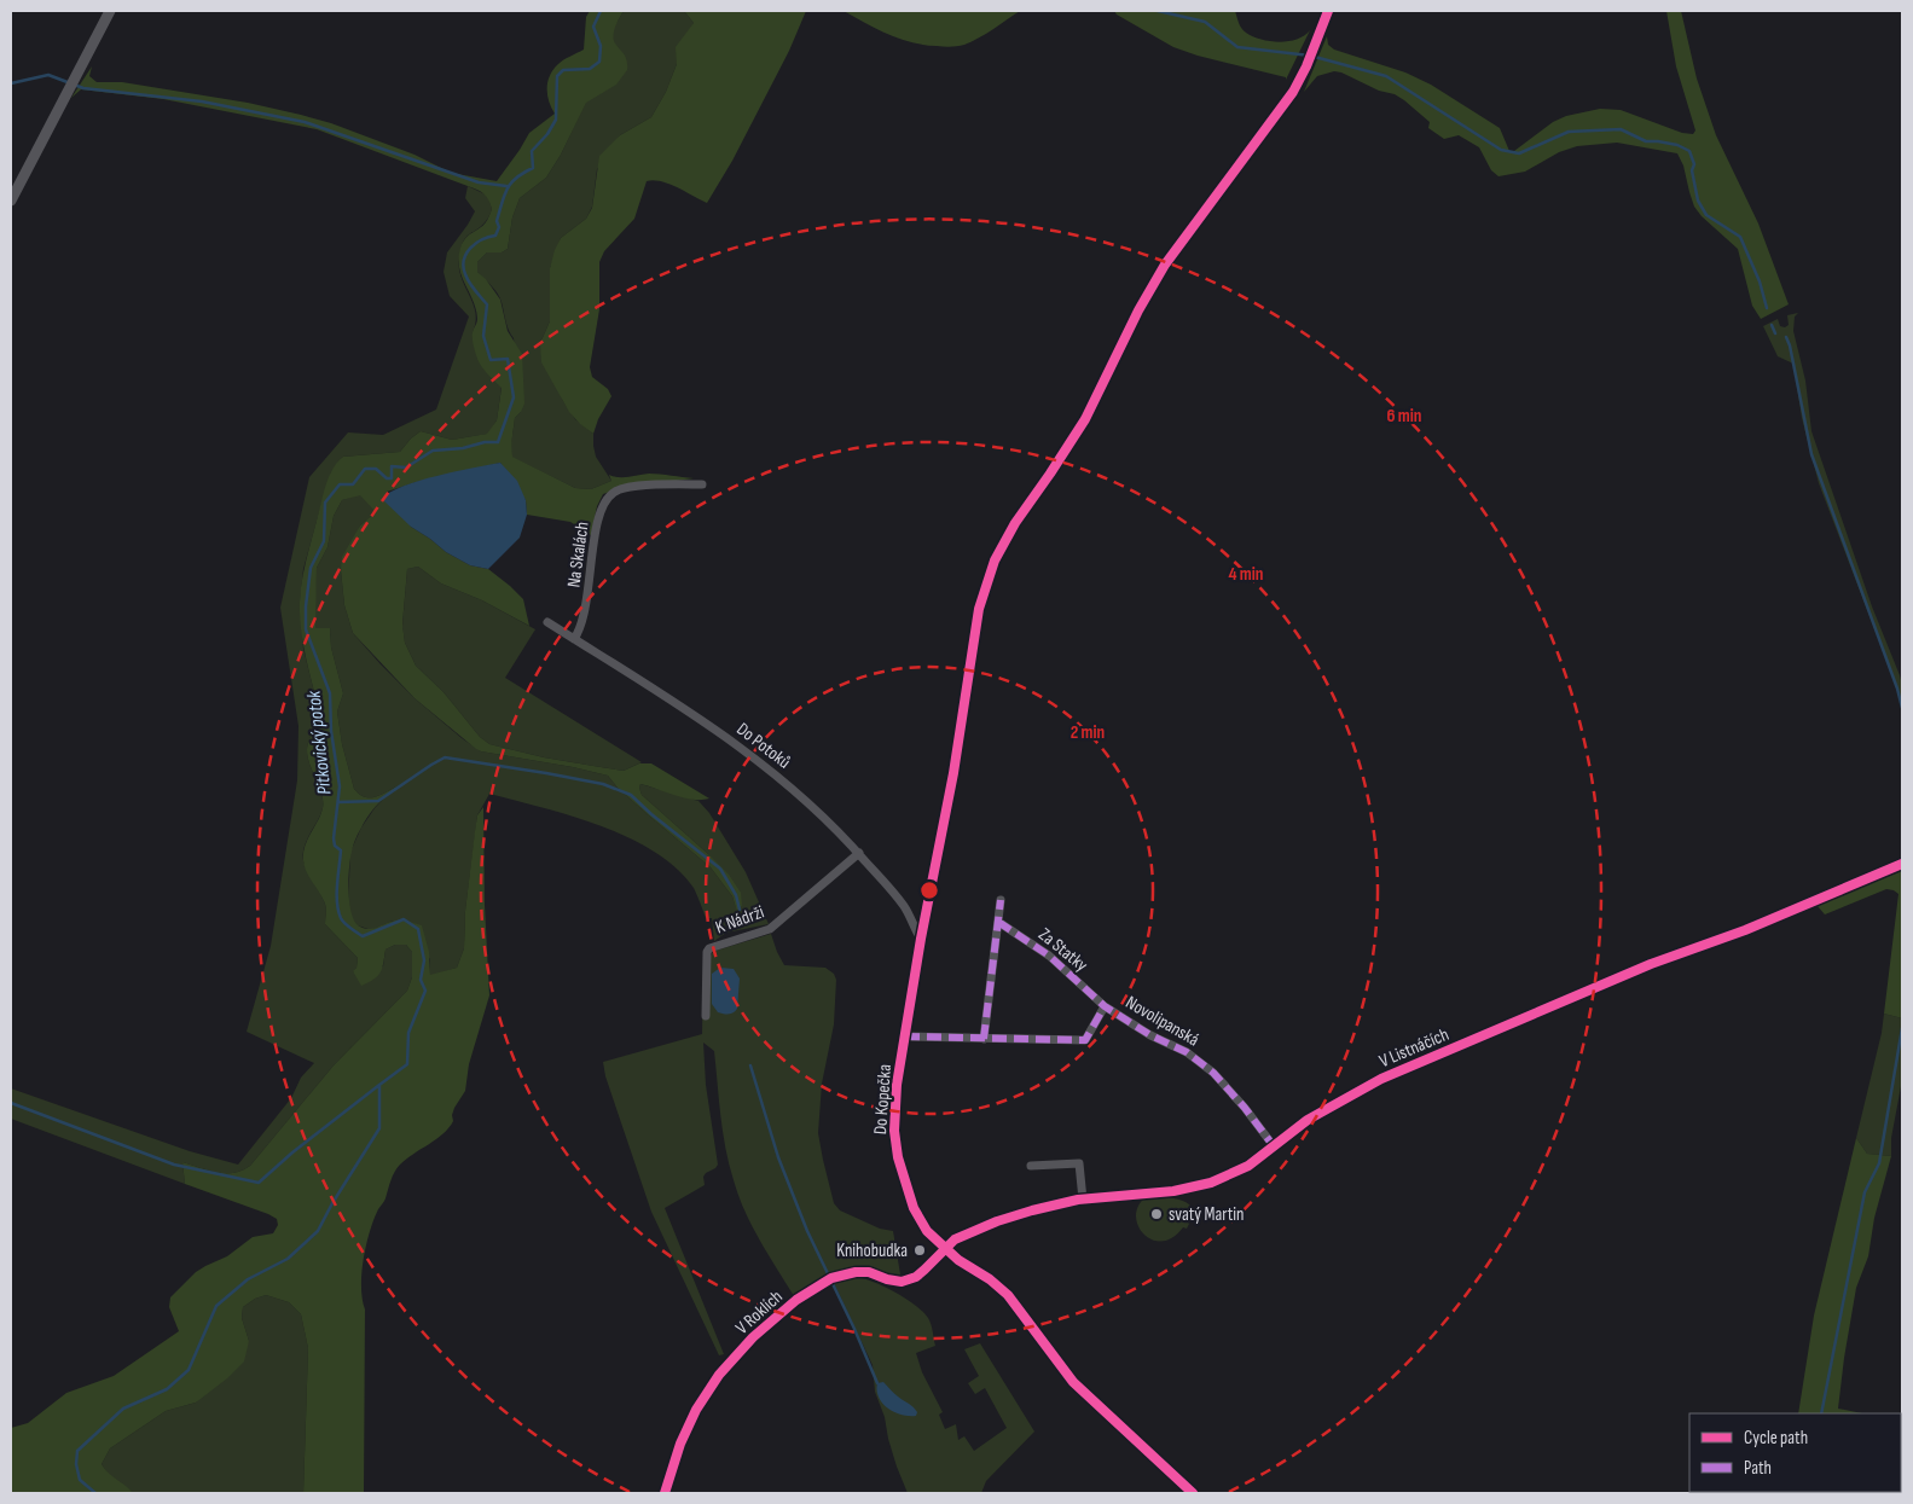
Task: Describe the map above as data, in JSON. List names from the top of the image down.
{
  "streets": {
    "street": [
      "Na Skalách",
      "Do Potoků",
      "K Nádrži",
      "Za Statky",
      "Novolipanská",
      "V Listnáčích",
      "Do Kopečka",
      "V Roklích"
    ]
  },
  "crossings": [
    ["Na Skalách", "Do Potoků"],
    ["Do Potoků", "K Nádrži"],
    ["Do Potoků", "Do Kopečka"],
    ["Za Statky", "Novolipanská"],
    ["Novolipanská", "V Listnáčích"],
    ["Novolipanská", "Do Kopečka"],
    ["V Listnáčích", "Do Kopečka"],
    ["V Listnáčích", "V Roklích"],
    ["Do Kopečka", "V Roklích"]
  ],
  "water": ["Pitkovický potok"],
  "places": ["svatý Martin", "Knihobudka"],
  "legend": ["Cycle path", "Path"],
  "rings": ["6 min", "4 min", "2 min"]
}
